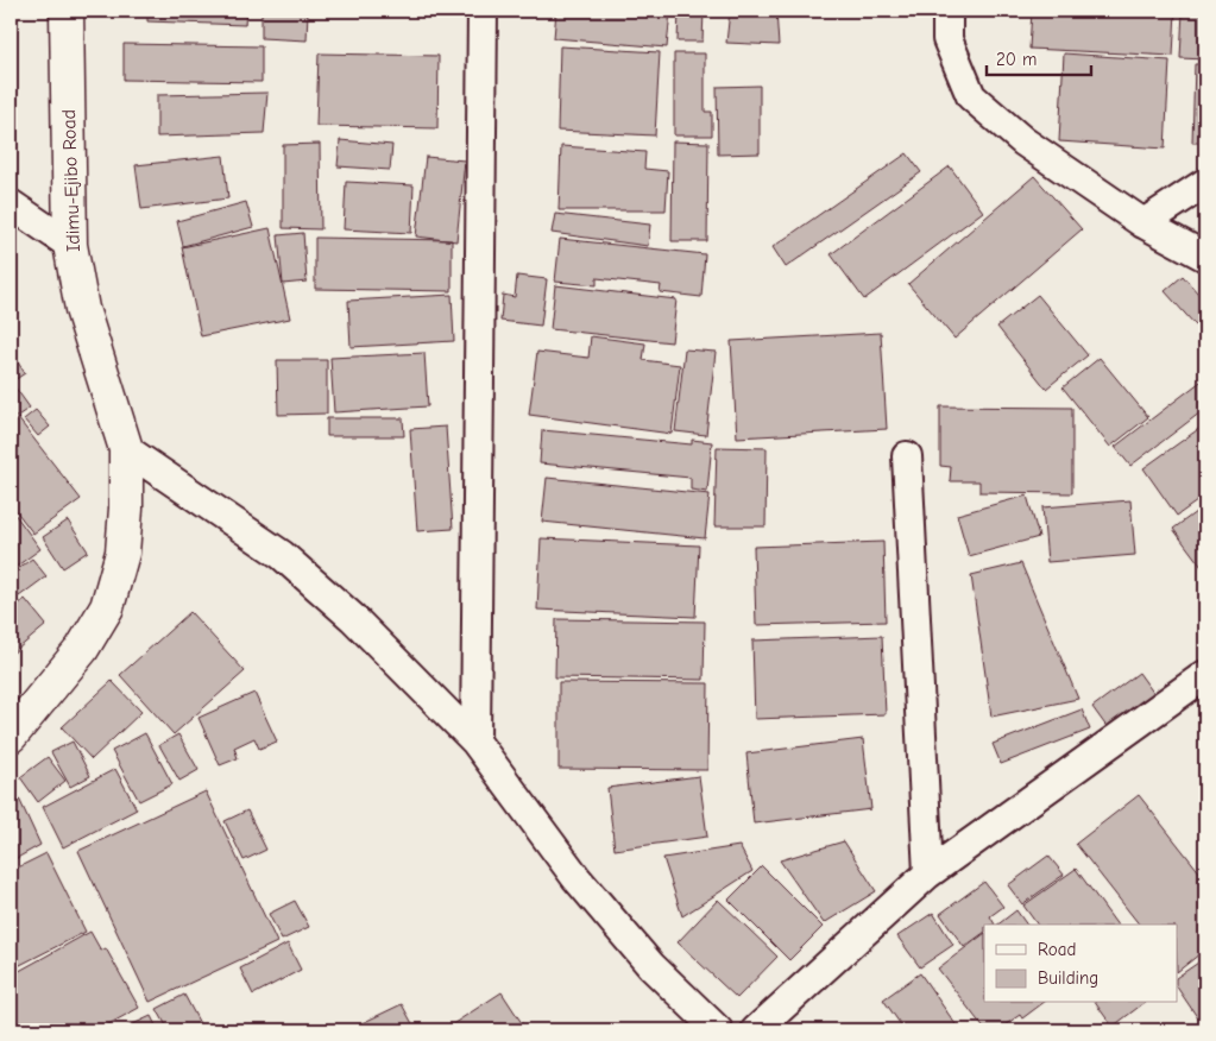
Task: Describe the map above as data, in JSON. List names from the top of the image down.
{
  "streets": {
    "main road": ["Idimu-Ejibo Road"]
  },
  "legend": ["Road", "Building"],
  "scale_bar": "20 m"
}
